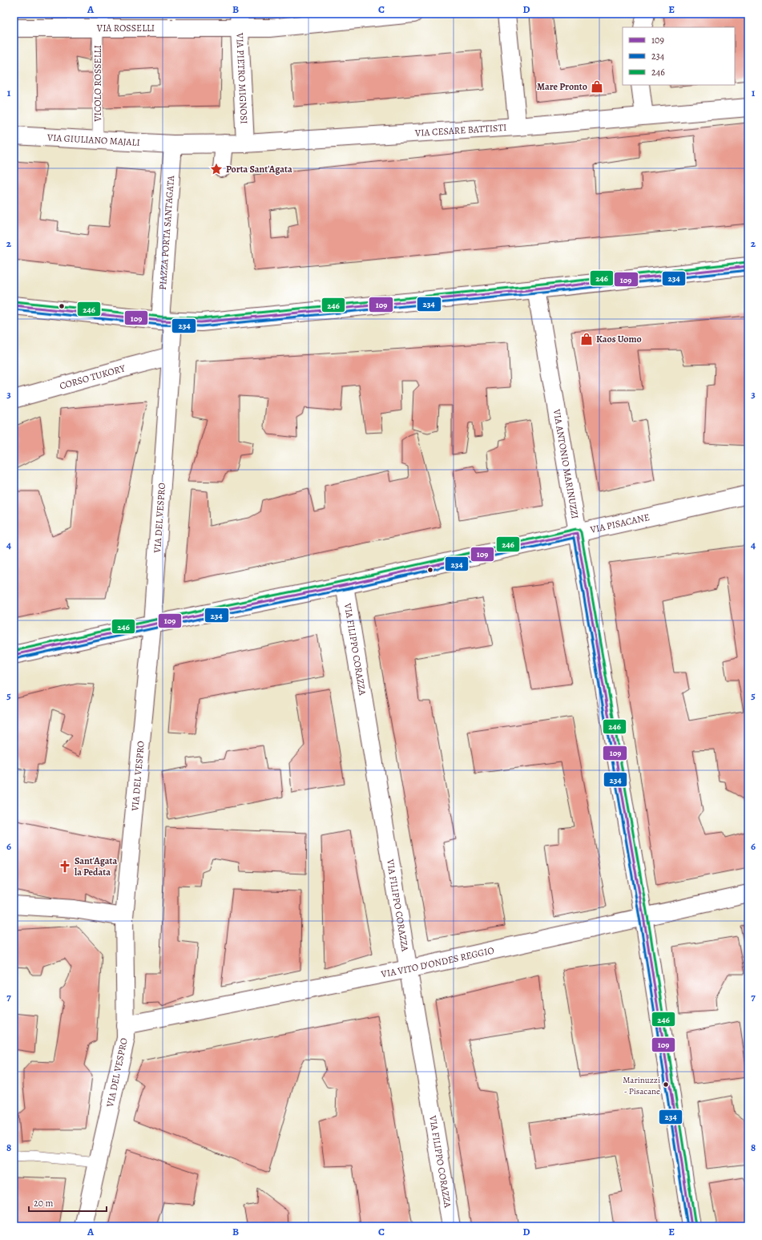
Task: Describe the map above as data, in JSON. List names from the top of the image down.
{
  "streets": {
    "street": [
      "VIA ROSSELLI",
      "VIA PIETRO MIGNOSI",
      "VIA CESARE BATTISTI",
      "VIA GIULIANO MAJALI",
      "PIAZZA PORTA SANT'AGATA",
      "CORSO TUKORY",
      "VIA ANTONIO MARINUZZI",
      "VIA DEL VESPRO",
      "VIA PISACANE",
      "VIA FILIPPO CORAZZA",
      "VIA VITO D'ONDES REGGIO"
    ],
    "lane": ["VICOLO ROSSELLI"]
  },
  "crossings": [
    ["VIA ROSSELLI", "VIA PIETRO MIGNOSI"],
    ["VIA ROSSELLI", "VICOLO ROSSELLI"],
    ["VIA PIETRO MIGNOSI", "VIA CESARE BATTISTI"],
    ["VICOLO ROSSELLI", "VIA GIULIANO MAJALI"],
    ["VIA CESARE BATTISTI", "VIA GIULIANO MAJALI"],
    ["VIA CESARE BATTISTI", "PIAZZA PORTA SANT'AGATA"],
    ["VIA GIULIANO MAJALI", "PIAZZA PORTA SANT'AGATA"],
    ["PIAZZA PORTA SANT'AGATA", "VIA DEL VESPRO"],
    ["CORSO TUKORY", "VIA DEL VESPRO"],
    ["VIA ANTONIO MARINUZZI", "VIA PISACANE"],
    ["VIA ANTONIO MARINUZZI", "VIA VITO D'ONDES REGGIO"],
    ["VIA DEL VESPRO", "VIA PISACANE"],
    ["VIA DEL VESPRO", "VIA VITO D'ONDES REGGIO"],
    ["VIA PISACANE", "VIA FILIPPO CORAZZA"],
    ["VIA FILIPPO CORAZZA", "VIA VITO D'ONDES REGGIO"]
  ],
  "places": {
    "shop": ["Mare Pronto", "Kaos Uomo"],
    "place": ["Porta Sant'Agata"],
    "church": ["Sant'Agata la Pedata"],
    "other": ["Marinuzzi - Pisacane"]
  },
  "lines": ["transit line 246", "transit line 109", "transit line 234"],
  "legend": ["109", "234", "246"],
  "scale_bar": "20 m",
  "grid": {
    "columns": [
      "A",
      "B",
      "C",
      "D",
      "E"
    ],
    "rows": [
      "1",
      "2",
      "3",
      "4",
      "5",
      "6",
      "7",
      "8"
    ]
  }
}
